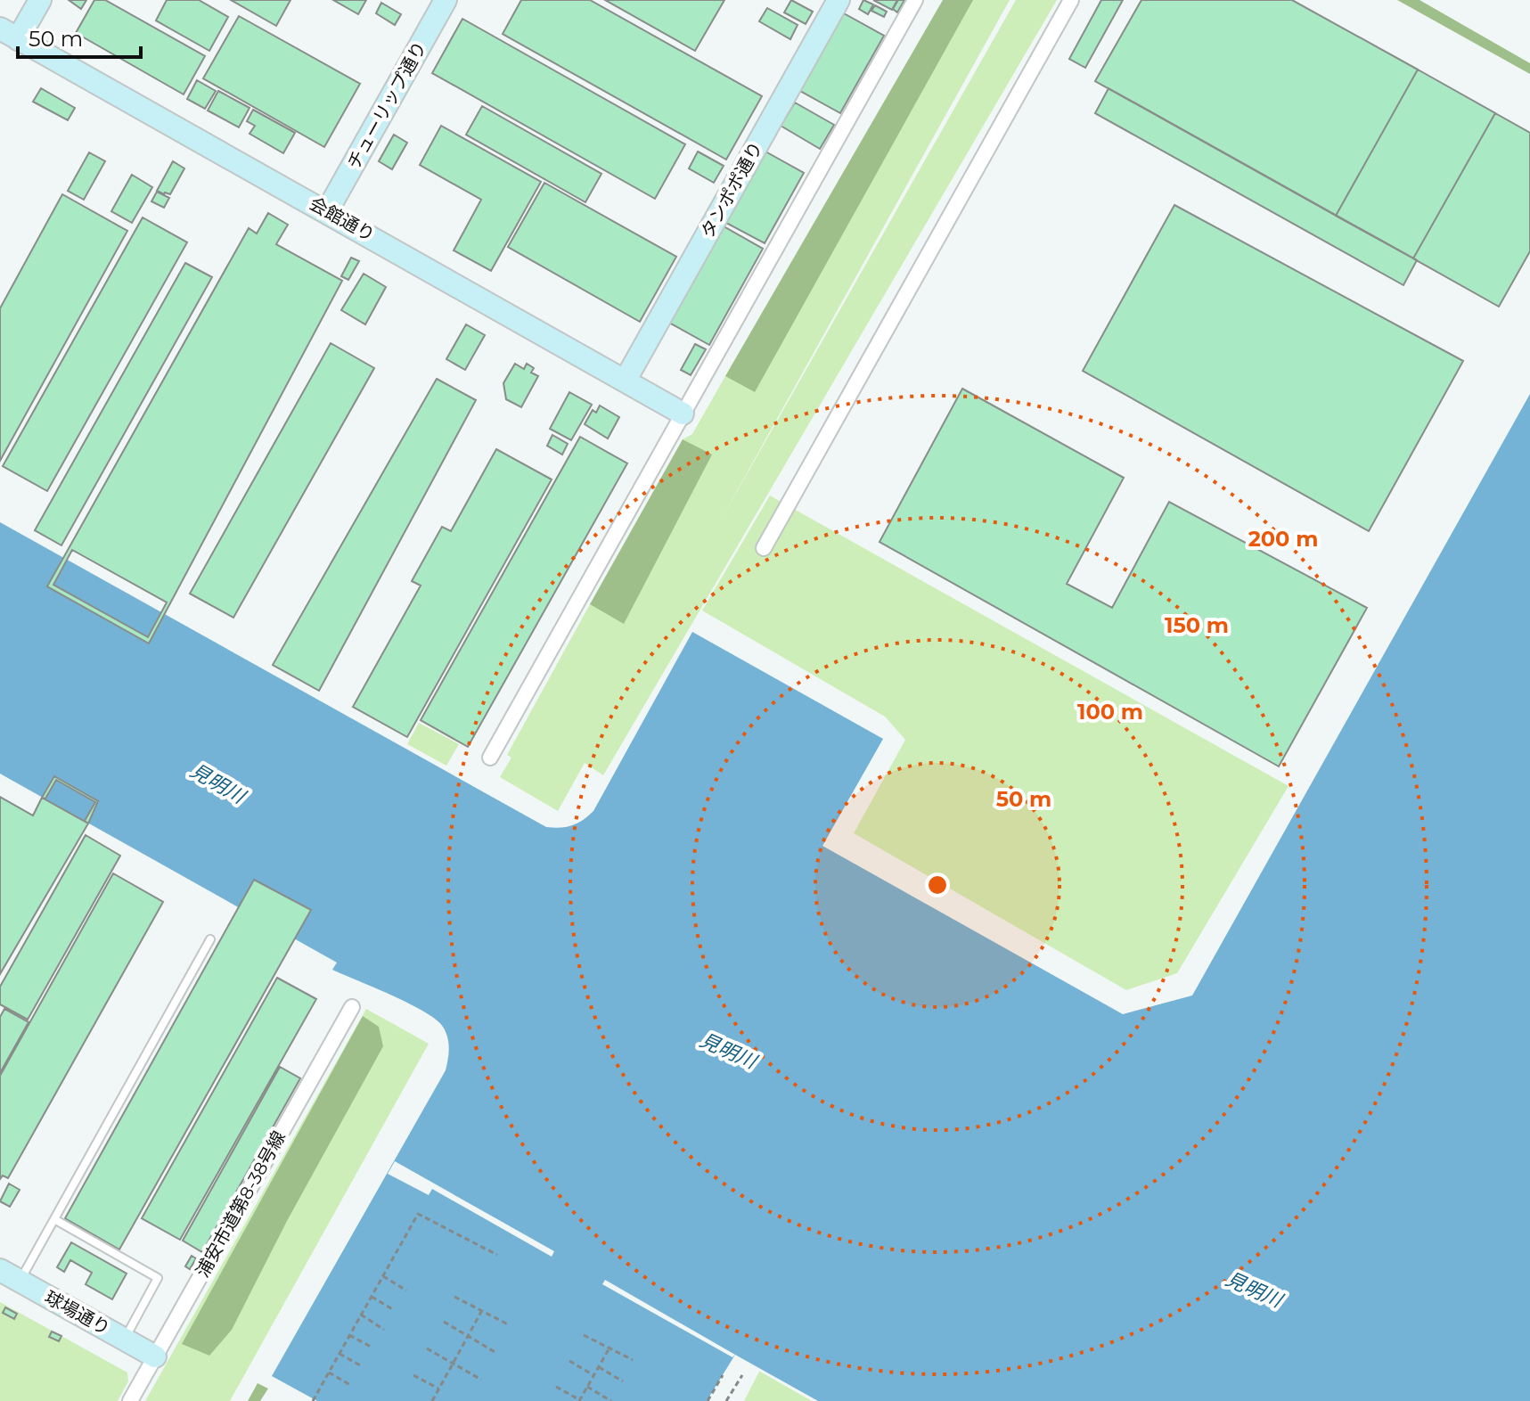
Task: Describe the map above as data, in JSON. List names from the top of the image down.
{
  "streets": {
    "street": [
      "チューリップ通り",
      "タンポポ通り",
      "会館通り",
      "浦安市道第8-38号線",
      "球場通り"
    ]
  },
  "crossings": [
    ["チューリップ通り", "会館通り"],
    ["タンポポ通り", "会館通り"],
    ["浦安市道第8-38号線", "球場通り"]
  ],
  "water": ["見明川"],
  "scale_bar": "50 m",
  "rings": [
    "200 m",
    "150 m",
    "100 m",
    "50 m"
  ]
}
